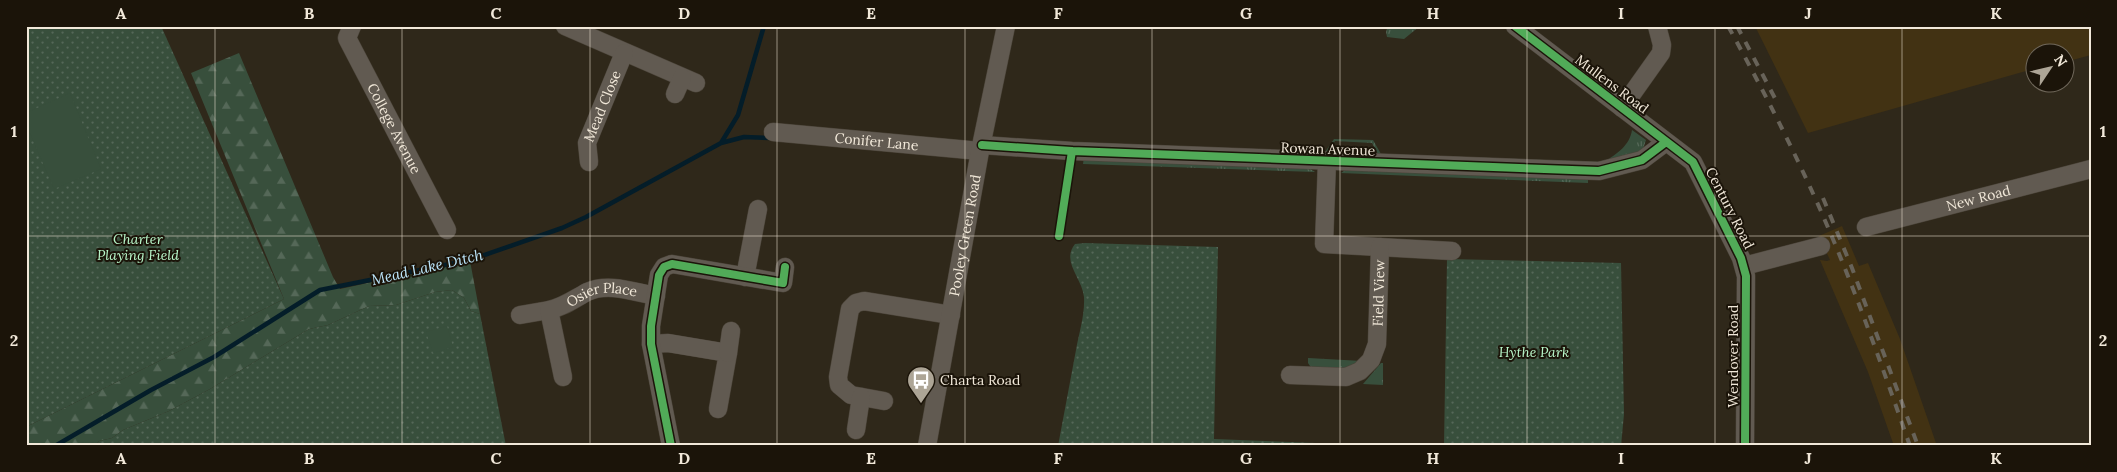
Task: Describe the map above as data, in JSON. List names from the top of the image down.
{
  "streets": {
    "street": [
      "Mullens Road",
      "Mead Close",
      "College Avenue",
      "Conifer Lane",
      "Rowan Avenue",
      "New Road",
      "Century Road",
      "Pooley Green Road",
      "Field View",
      "Osier Place",
      "Wendover Road"
    ]
  },
  "crossings": [
    ["Mullens Road", "Rowan Avenue"],
    ["Mullens Road", "Century Road"],
    ["Conifer Lane", "Rowan Avenue"],
    ["Conifer Lane", "Pooley Green Road"],
    ["Rowan Avenue", "Pooley Green Road"],
    ["Rowan Avenue", "Field View"],
    ["Century Road", "Wendover Road"]
  ],
  "water": ["Mead Lake Ditch"],
  "parks": ["Charter Playing Field", "Hythe Park"],
  "places": {
    "bus stop": ["Charta Road"]
  },
  "north": "top right",
  "grid": {
    "columns": [
      "A",
      "B",
      "C",
      "D",
      "E",
      "F",
      "G",
      "H",
      "I",
      "J",
      "K"
    ],
    "rows": ["1", "2"]
  }
}
